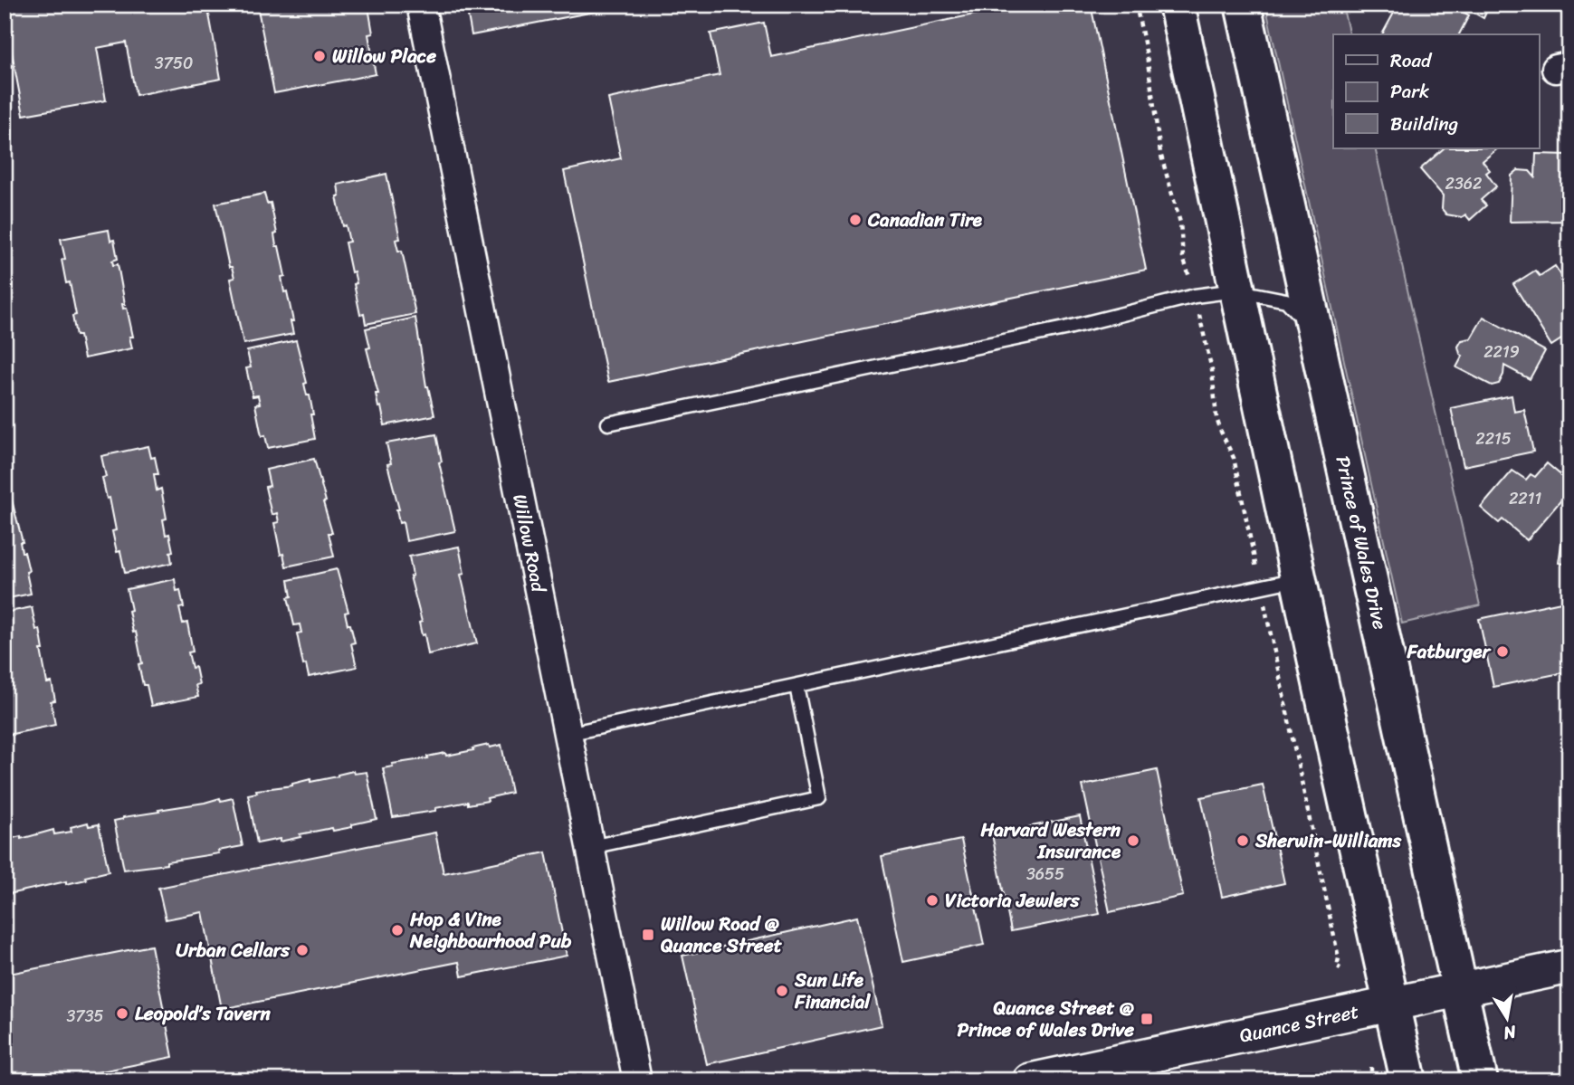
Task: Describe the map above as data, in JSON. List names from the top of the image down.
{
  "streets": {
    "main road": ["Prince of Wales Drive"],
    "street": ["Willow Road", "Quance Street"]
  },
  "crossings": [
    ["Prince of Wales Drive", "Quance Street"]
  ],
  "places": {
    "other": [
      "Willow Place",
      "Canadian Tire",
      "Fatburger",
      "Harvard Western Insurance",
      "Sherwin-Williams",
      "Victoria Jewlers",
      "Hop & Vine Neighbourhood Pub",
      "Urban Cellars",
      "Sun Life Financial",
      "Leopold’s Tavern"
    ],
    "transit": ["Willow Road @ Quance Street", "Quance Street @ Prince of Wales Drive"]
  },
  "house_numbers": [
    "3750",
    "2362",
    "2219",
    "2215",
    "2211",
    "3655",
    "3735"
  ],
  "legend": ["Road", "Park", "Building"],
  "north": "bottom"
}
